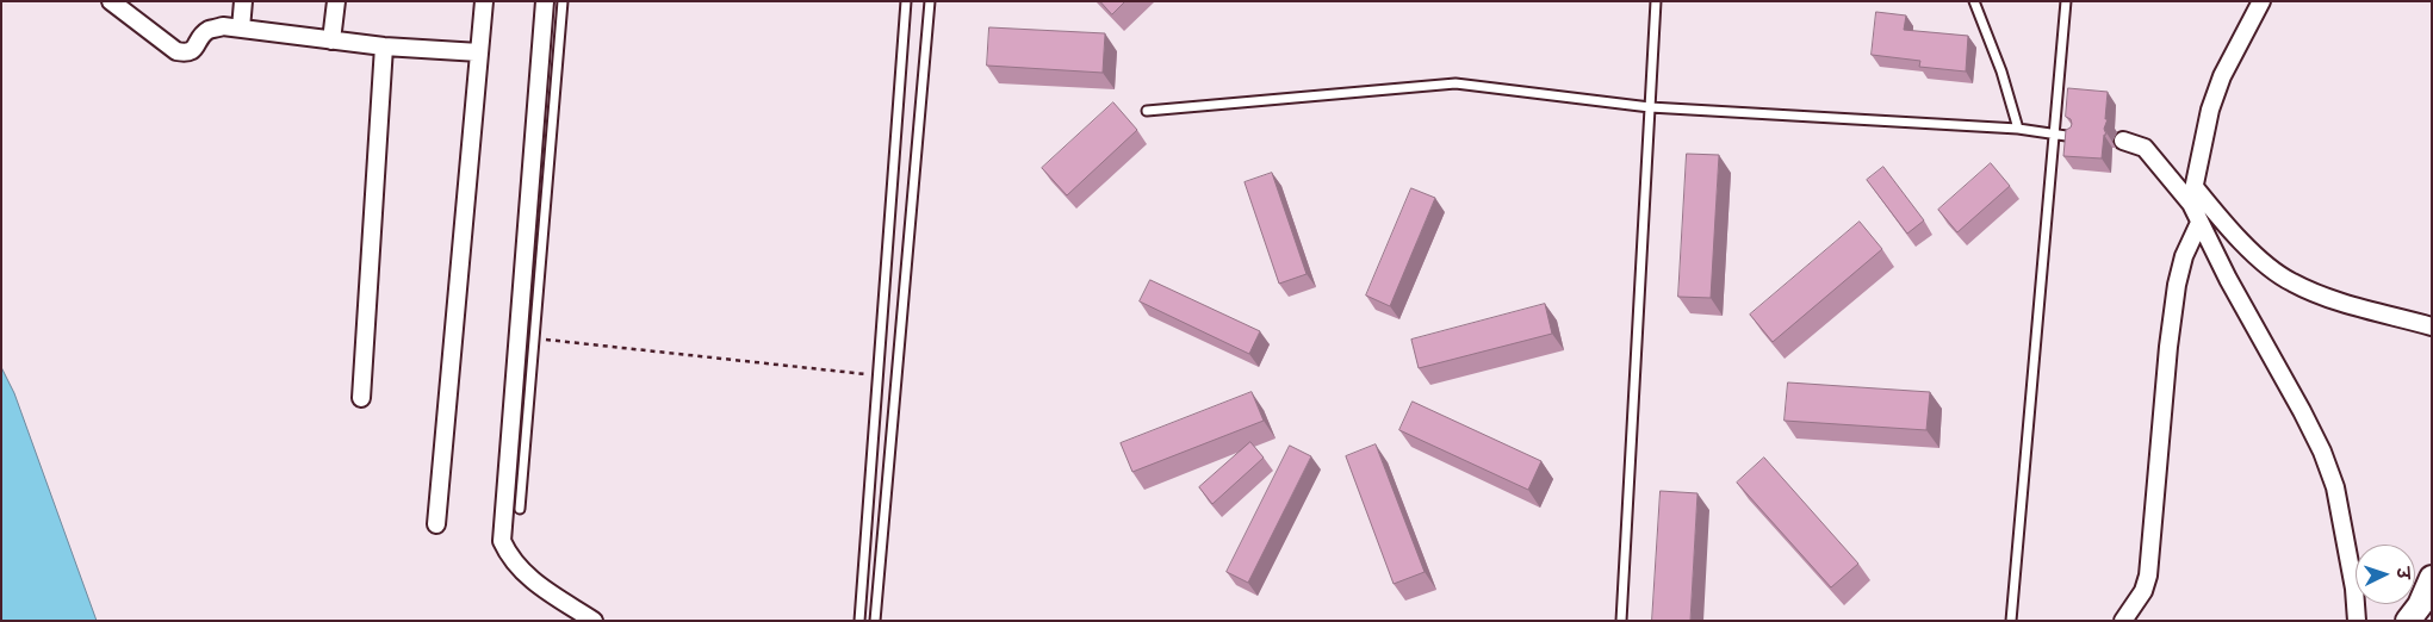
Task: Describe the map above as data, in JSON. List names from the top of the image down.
{
  "north": "right"
}
